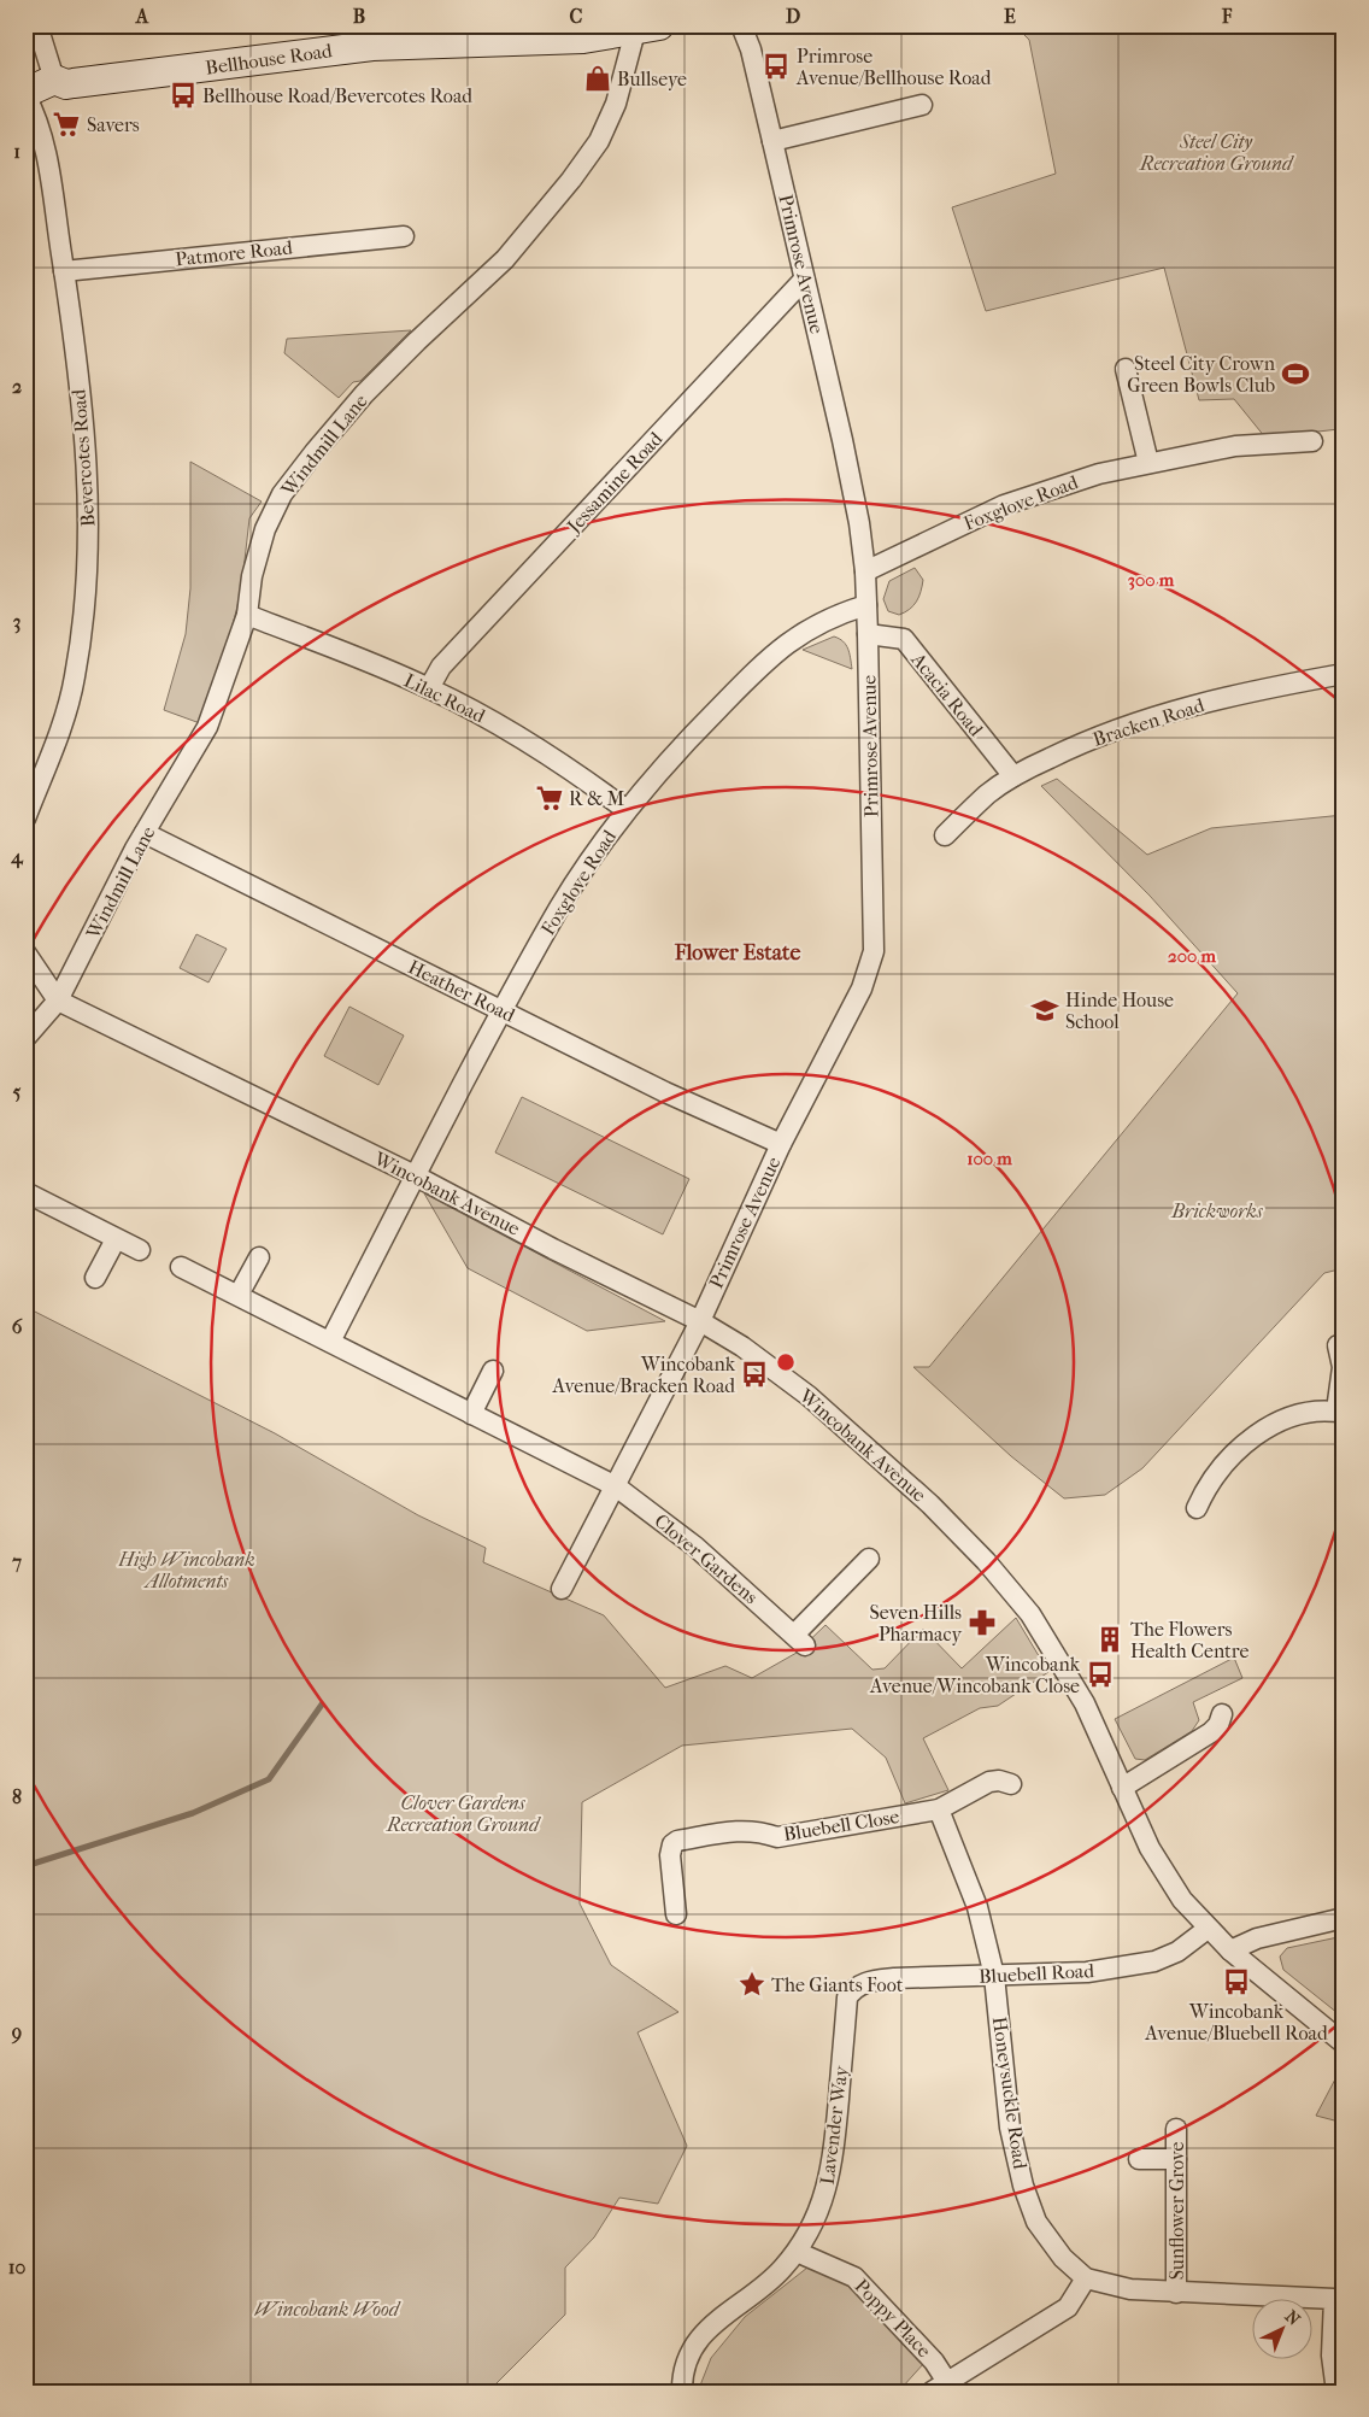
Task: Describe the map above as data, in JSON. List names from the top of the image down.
{
  "streets": {
    "main road": ["Bellhouse Road"],
    "street": [
      "Patmore Road",
      "Primrose Avenue",
      "Windmill Lane",
      "Bevercotes Road",
      "Jessamine Road",
      "Foxglove Road",
      "Acacia Road",
      "Lilac Road",
      "Bracken Road",
      "Heather Road",
      "Wincobank Avenue",
      "Clover Gardens",
      "Bluebell Close",
      "Bluebell Road",
      "Honeysuckle Road",
      "Lavender Way",
      "Sunflower Grove",
      "Poppy Place"
    ]
  },
  "crossings": [
    ["Bellhouse Road", "Windmill Lane"],
    ["Bellhouse Road", "Bevercotes Road"],
    ["Patmore Road", "Bevercotes Road"],
    ["Primrose Avenue", "Jessamine Road"],
    ["Primrose Avenue", "Foxglove Road"],
    ["Primrose Avenue", "Acacia Road"],
    ["Primrose Avenue", "Heather Road"],
    ["Primrose Avenue", "Wincobank Avenue"],
    ["Windmill Lane", "Lilac Road"],
    ["Windmill Lane", "Heather Road"],
    ["Windmill Lane", "Wincobank Avenue"],
    ["Jessamine Road", "Lilac Road"],
    ["Foxglove Road", "Lilac Road"],
    ["Foxglove Road", "Heather Road"],
    ["Foxglove Road", "Wincobank Avenue"],
    ["Acacia Road", "Bracken Road"],
    ["Wincobank Avenue", "Bluebell Road"],
    ["Bluebell Road", "Honeysuckle Road"],
    ["Bluebell Road", "Lavender Way"],
    ["Honeysuckle Road", "Sunflower Grove"],
    ["Honeysuckle Road", "Poppy Place"],
    ["Lavender Way", "Poppy Place"]
  ],
  "districts": ["Flower Estate"],
  "parks": [
    "Steel City Recreation Ground",
    "Brickworks",
    "High Wincobank Allotments",
    "Clover Gardens Recreation Ground",
    "Wincobank Wood"
  ],
  "places": {
    "bus stop": [
      "Primrose Avenue/Bellhouse Road",
      "Bellhouse Road/Bevercotes Road",
      "Wincobank Avenue/Bracken Road",
      "Wincobank Avenue/Wincobank Close",
      "Wincobank Avenue/Bluebell Road"
    ],
    "shop": ["Bullseye"],
    "supermarket": ["Savers", "R & M"],
    "sports": ["Steel City Crown Green Bowls Club"],
    "school or university": ["Hinde House School"],
    "pharmacy": ["Seven Hills Pharmacy"],
    "building": ["The Flowers Health Centre"],
    "place": ["The Giants Foot"]
  },
  "north": "top right",
  "grid": {
    "columns": [
      "A",
      "B",
      "C",
      "D",
      "E",
      "F"
    ],
    "rows": [
      "1",
      "2",
      "3",
      "4",
      "5",
      "6",
      "7",
      "8",
      "9",
      "10"
    ]
  },
  "rings": ["300 m", "200 m", "100 m"]
}
